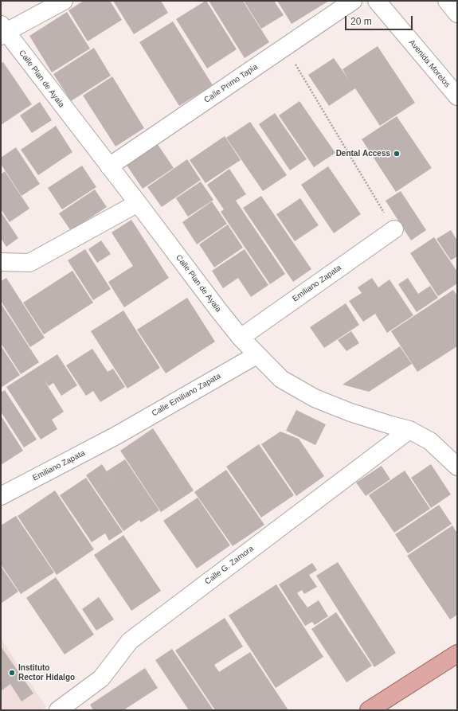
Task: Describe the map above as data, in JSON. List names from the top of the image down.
{
  "streets": {
    "street": [
      "Avenida Morelos",
      "Calle Plan de Ayala",
      "Calle Primo Tapia",
      "Emiliano Zapata",
      "Calle Emiliano Zapata",
      "Calle G. Zamora"
    ]
  },
  "crossings": [
    ["Calle Plan de Ayala", "Calle Primo Tapia"],
    ["Calle Plan de Ayala", "Emiliano Zapata"],
    ["Calle Plan de Ayala", "Calle Emiliano Zapata"],
    ["Calle Plan de Ayala", "Calle G. Zamora"],
    ["Emiliano Zapata", "Calle Emiliano Zapata"]
  ],
  "places": ["Dental Access", "Instituto Rector Hidalgo"],
  "scale_bar": "20 m"
}
